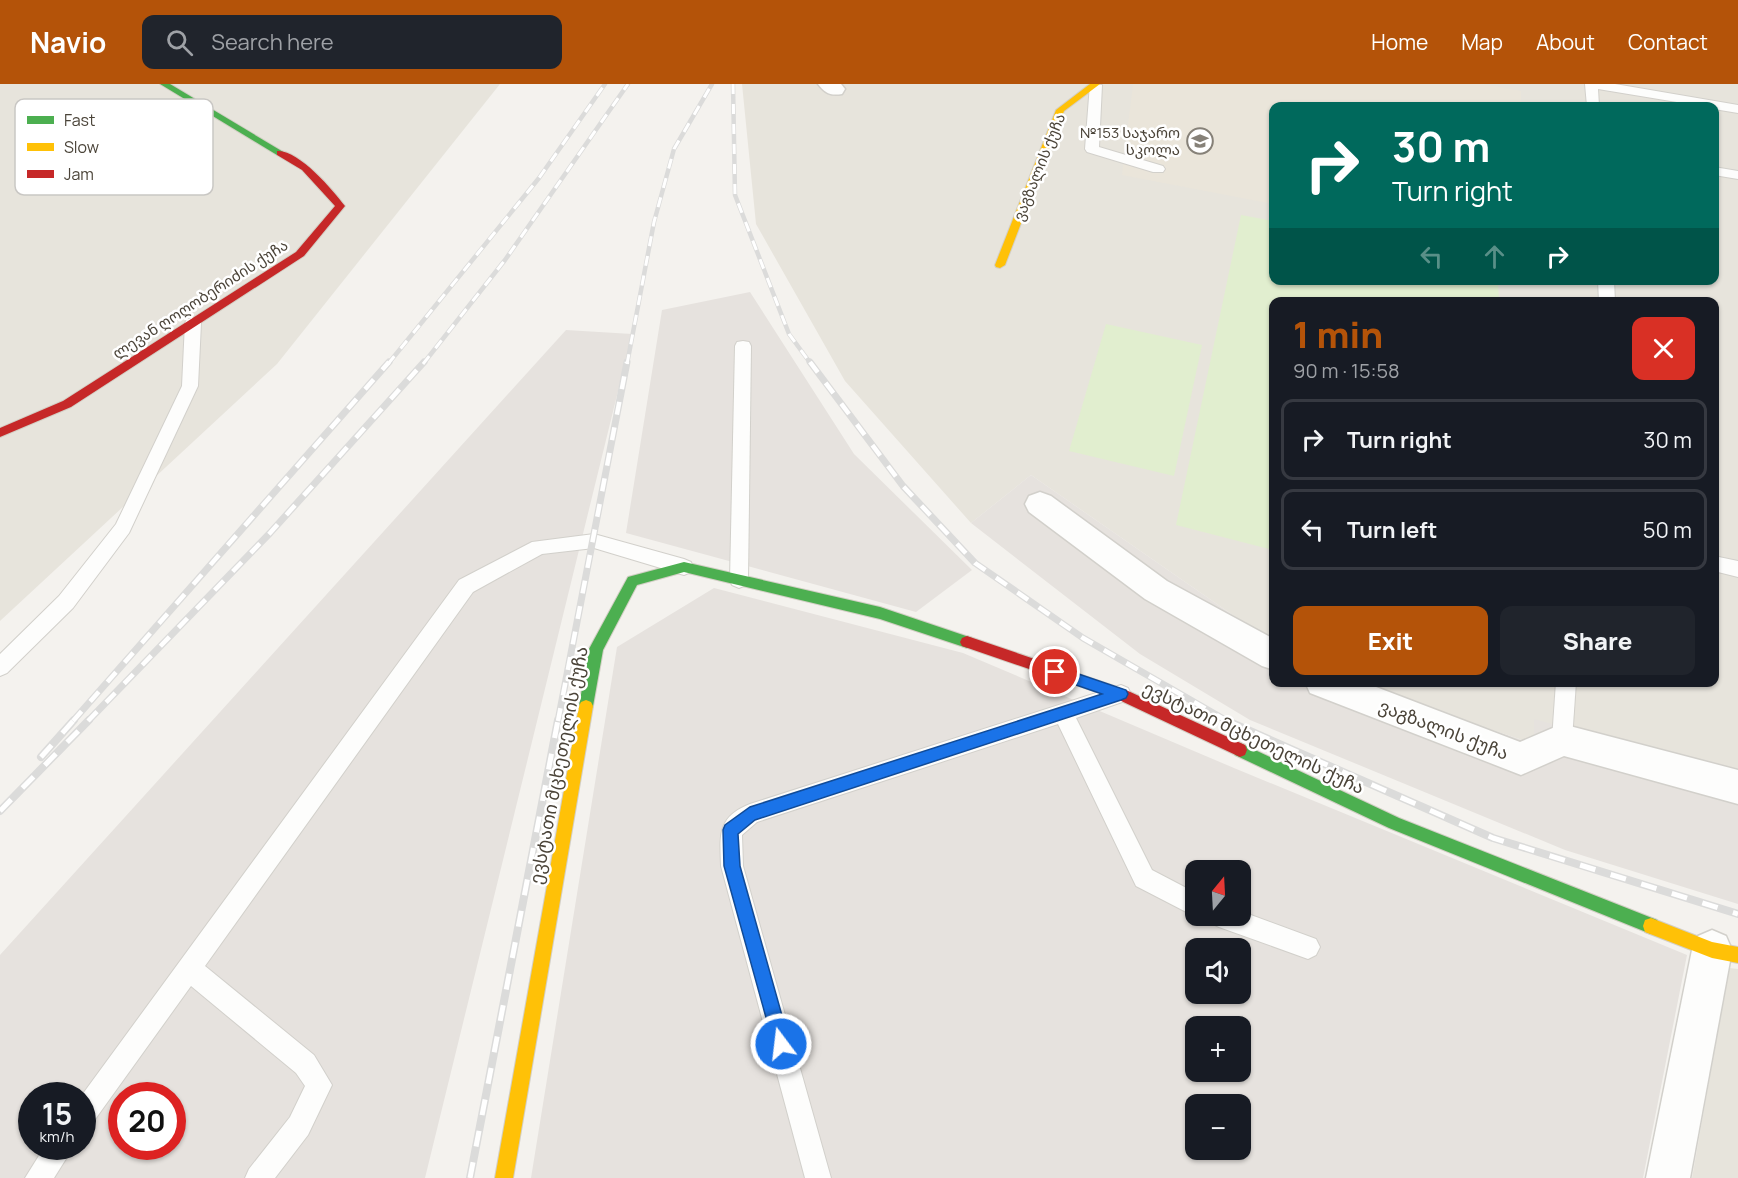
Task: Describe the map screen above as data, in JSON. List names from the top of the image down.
{
  "streets": {
    "street": ["ვაგზალის ქუჩა", "ლევან ღოღობერიძის ქუჩა", "ევსტათი მცხეთელის ქუჩა"]
  },
  "places": {
    "school or university": ["№153 საჯარო სკოლა"]
  },
  "legend": ["Fast", "Slow", "Jam"],
  "north": "top",
  "page": {
    "header": "Navio",
    "search": "Search here",
    "nav": [
      "Home",
      "Map",
      "About",
      "Contact"
    ],
    "turn": ["30 m", "Turn right"],
    "heading": ["1 min", "90 m · 15:58"],
    "list": [
      {
        "name": "Turn right",
        "value": "30 m"
      },
      {
        "name": "Turn left",
        "value": "50 m"
      }
    ],
    "buttons": ["Exit", "Share"],
    "map_buttons": ["+", "−"],
    "speed": "15 km/h",
    "limit": "20"
  }
}
